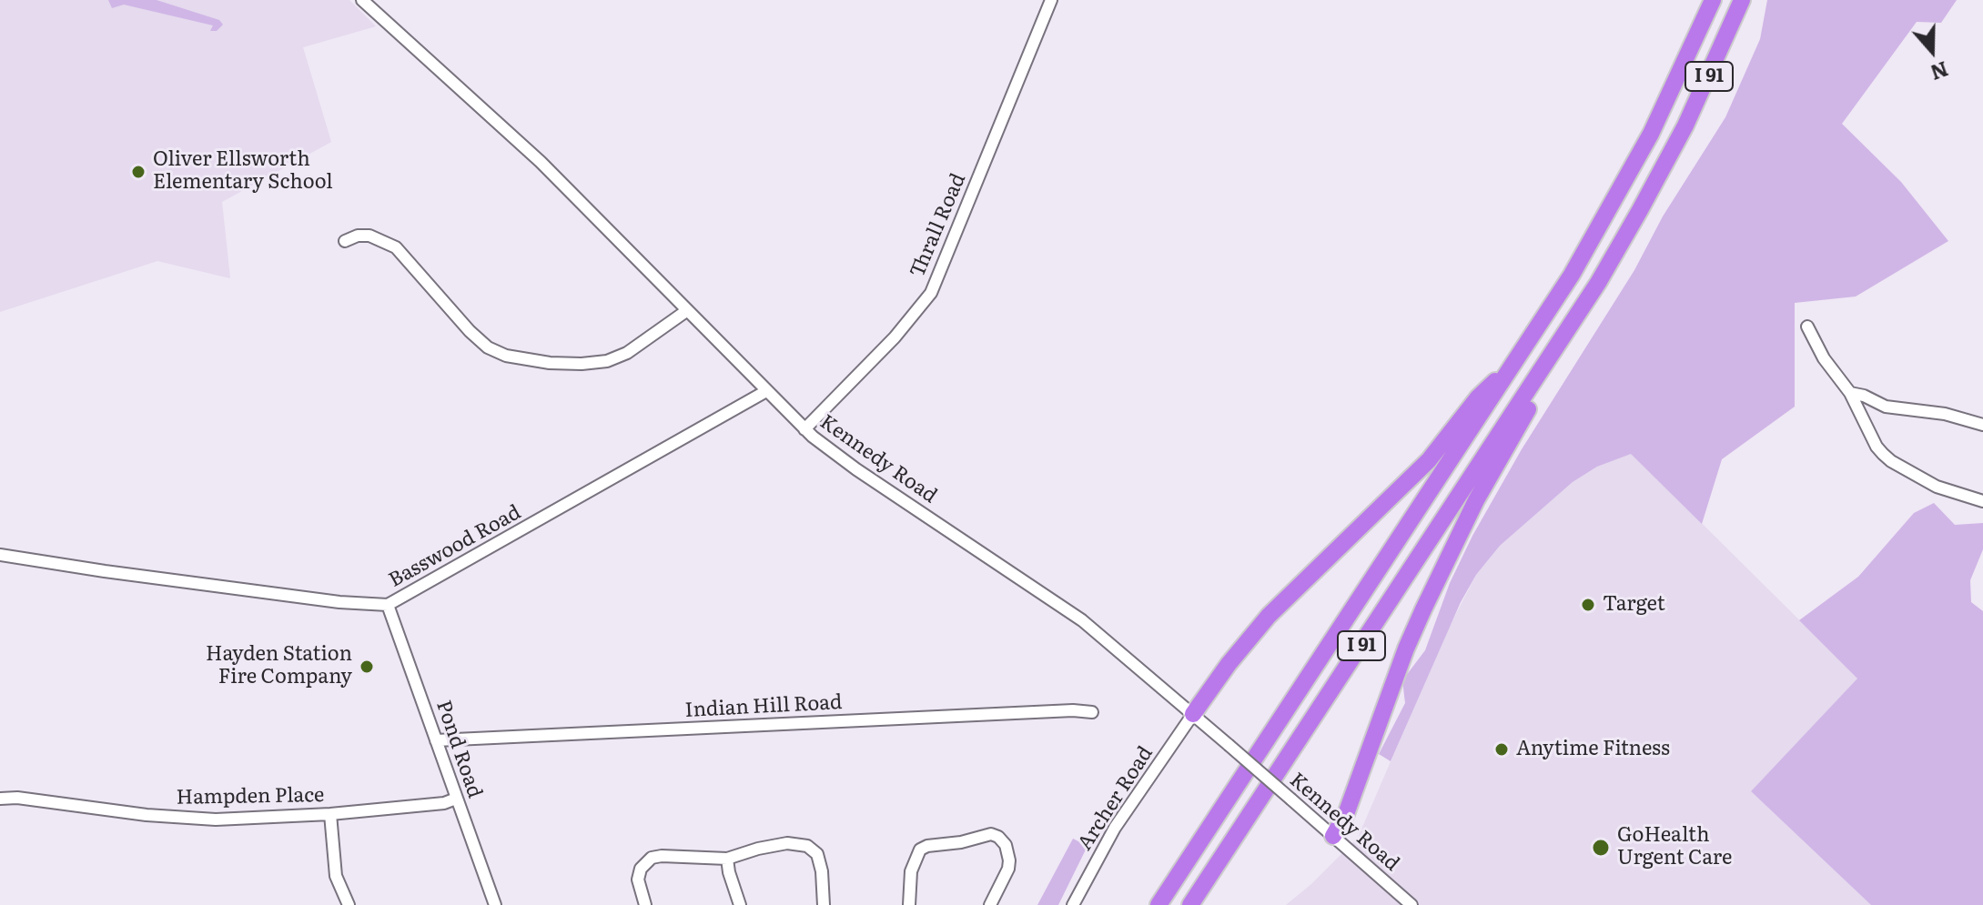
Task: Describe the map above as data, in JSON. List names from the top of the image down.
{
  "streets": {
    "highway": ["I 91"],
    "street": [
      "Thrall Road",
      "Kennedy Road",
      "Basswood Road",
      "Indian Hill Road",
      "Pond Road",
      "Hampden Place",
      "Archer Road"
    ]
  },
  "crossings": [
    ["Thrall Road", "Kennedy Road"],
    ["Kennedy Road", "Basswood Road"],
    ["Kennedy Road", "Archer Road"],
    ["Basswood Road", "Pond Road"],
    ["Indian Hill Road", "Pond Road"],
    ["Pond Road", "Hampden Place"]
  ],
  "places": [
    "Oliver Ellsworth Elementary School",
    "Target",
    "Hayden Station Fire Company",
    "Anytime Fitness",
    "GoHealth Urgent Care"
  ],
  "north": "bottom"
}
